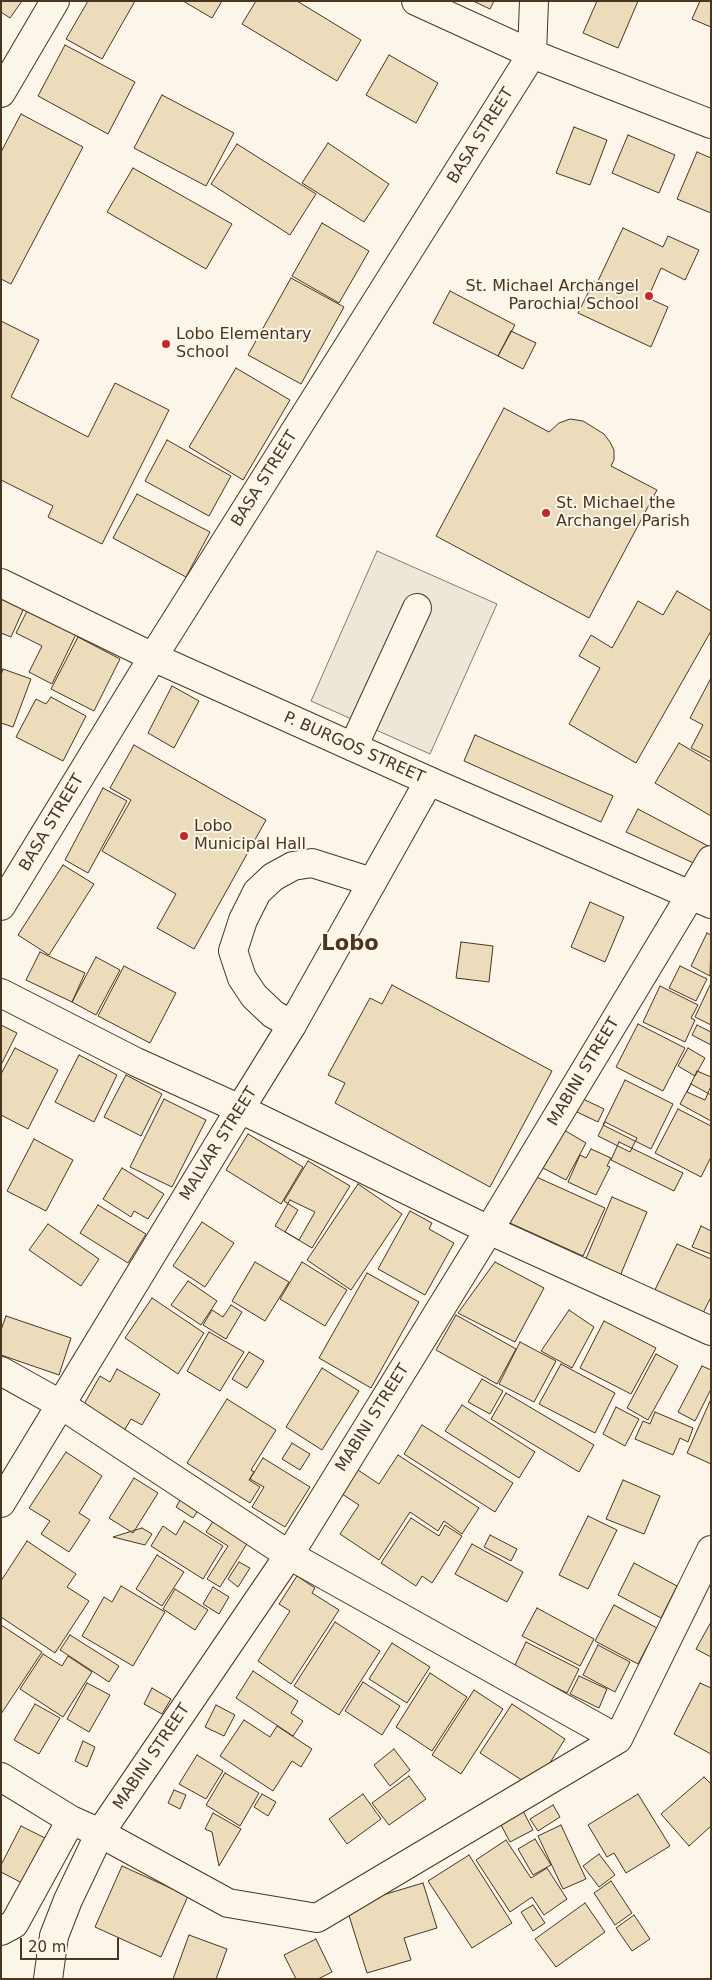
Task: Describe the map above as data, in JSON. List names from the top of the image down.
{
  "streets": {
    "street": [
      "BASA STREET",
      "P. BURGOS STREET",
      "MABINI STREET",
      "MALVAR STREET"
    ]
  },
  "crossings": [
    ["BASA STREET", "P. BURGOS STREET"],
    ["P. BURGOS STREET", "MABINI STREET"],
    ["P. BURGOS STREET", "MALVAR STREET"]
  ],
  "districts": ["Lobo"],
  "places": [
    "St. Michael Archangel Parochial School",
    "Lobo Elementary School",
    "St. Michael the Archangel Parish",
    "Lobo Municipal Hall"
  ],
  "scale_bar": "20 m"
}
